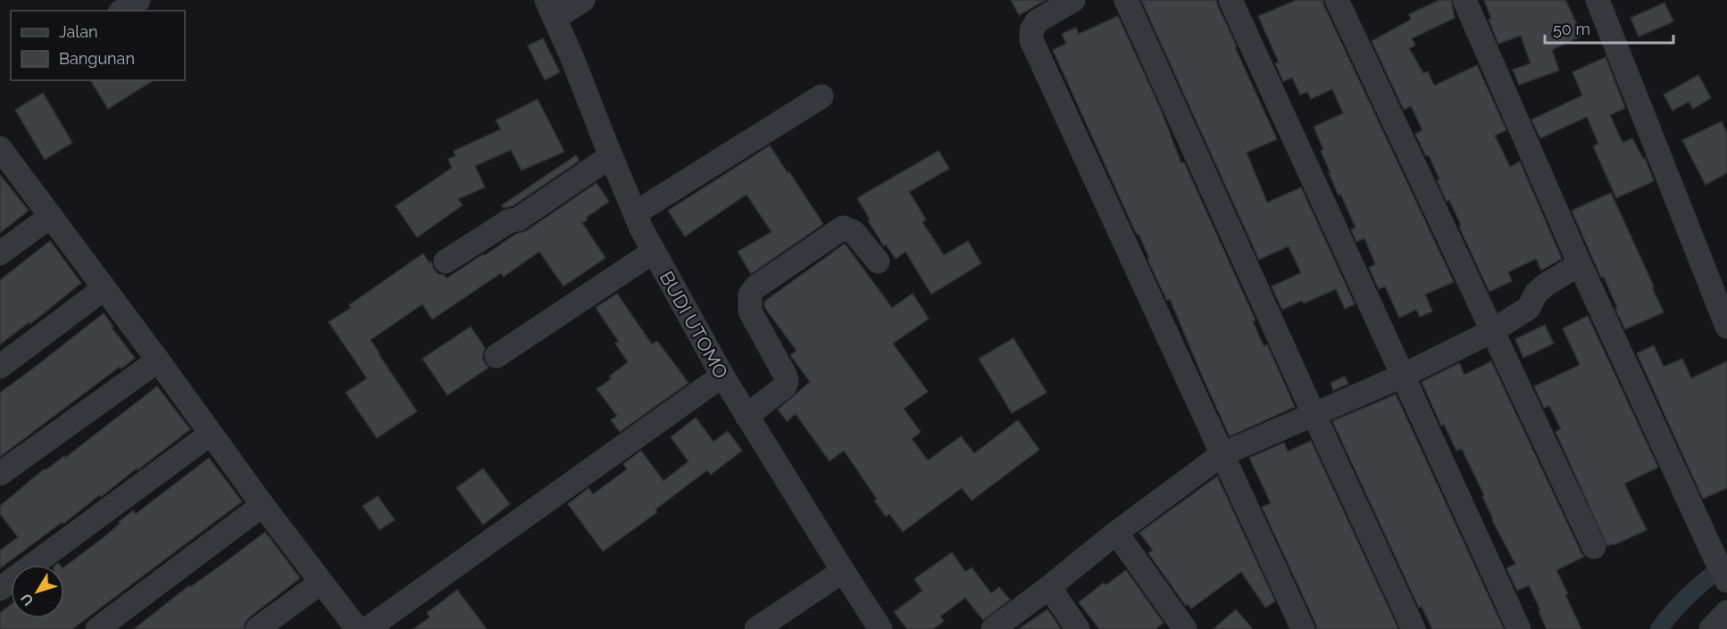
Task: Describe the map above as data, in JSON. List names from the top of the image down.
{
  "streets": {
    "street": ["BUDI UTOMO"]
  },
  "legend": ["Jalan", "Bangunan"],
  "scale_bar": "50 m",
  "north": "bottom left"
}
